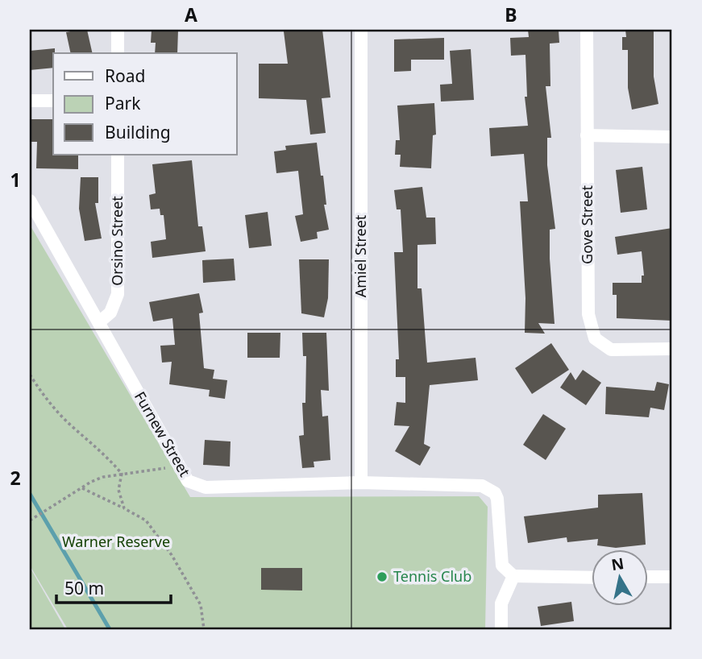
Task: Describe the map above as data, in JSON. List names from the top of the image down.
{
  "streets": {
    "street": [
      "Gove Street",
      "Orsino Street",
      "Amiel Street",
      "Furnew Street"
    ]
  },
  "crossings": [
    ["Orsino Street", "Furnew Street"],
    ["Amiel Street", "Furnew Street"]
  ],
  "parks": ["Warner Reserve"],
  "places": ["Tennis Club"],
  "legend": ["Road", "Park", "Building"],
  "scale_bar": "50 m",
  "north": "top",
  "grid": {
    "columns": ["A", "B"],
    "rows": ["1", "2"]
  }
}
